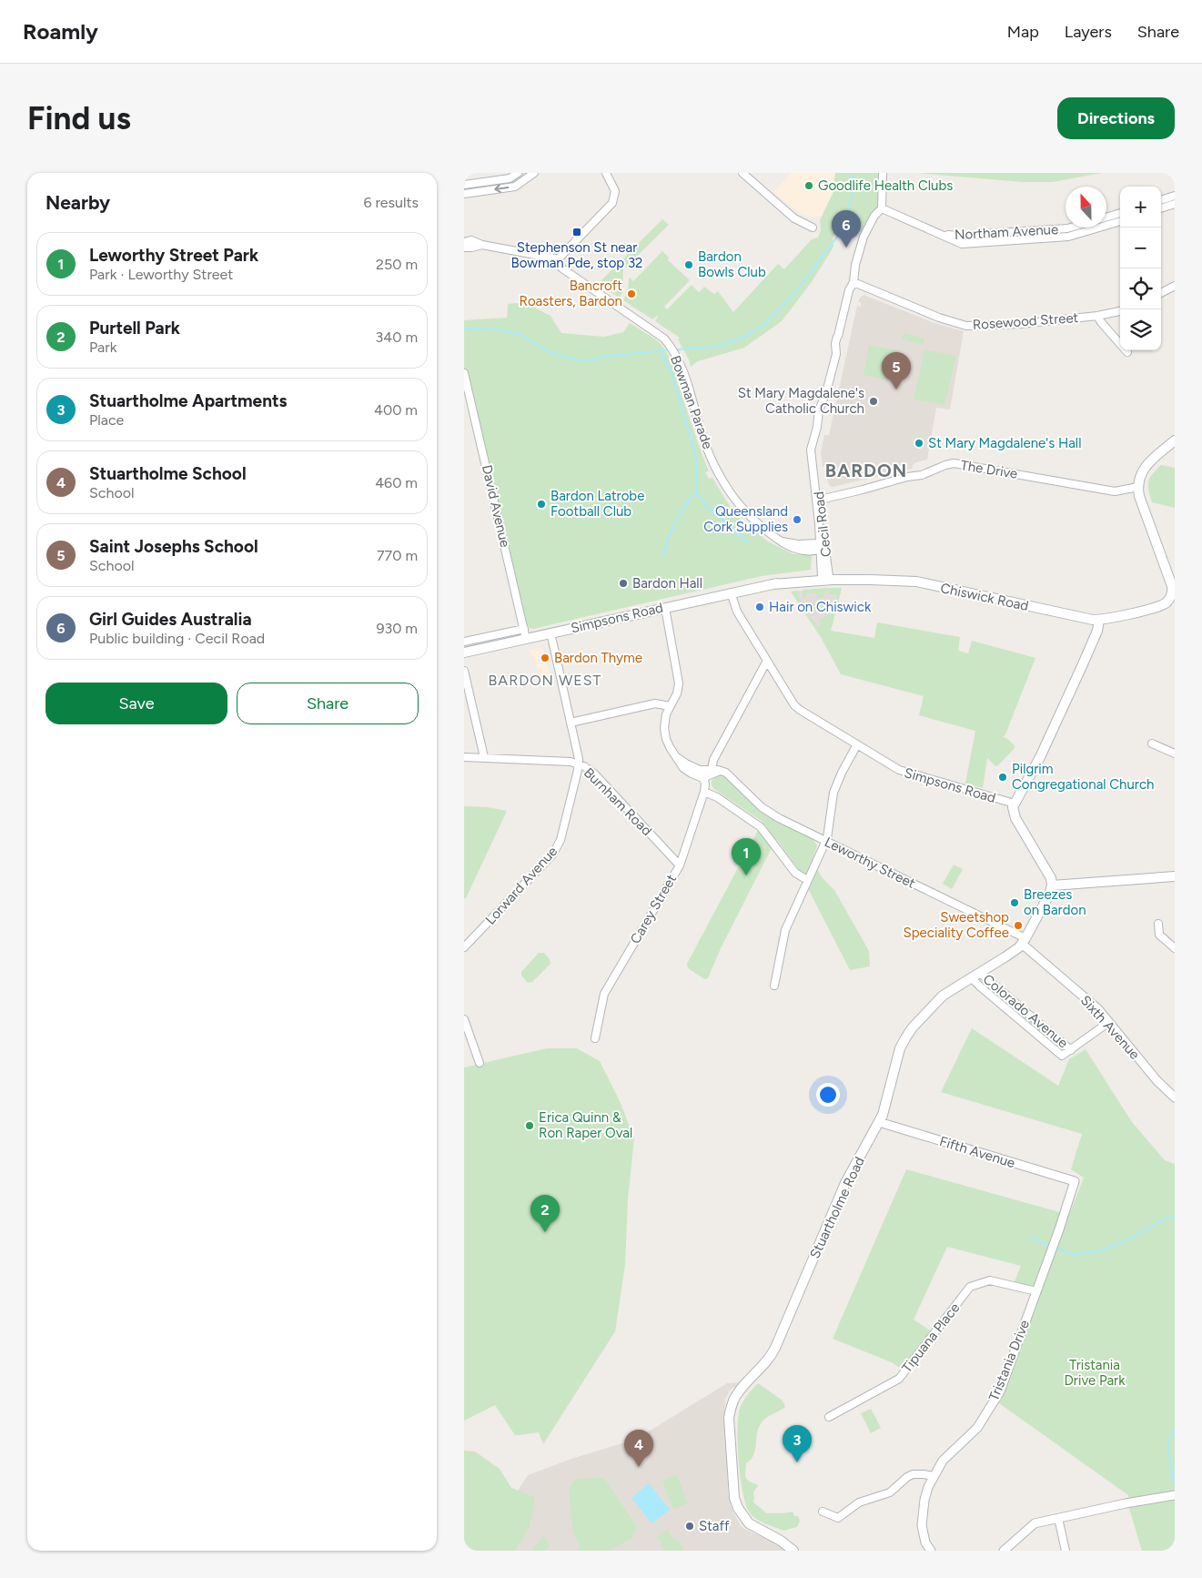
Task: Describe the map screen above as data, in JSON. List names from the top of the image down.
{
  "streets": {
    "main road": ["Chiswick Road", "Simpsons Road", "Stuartholme Road"],
    "street": [
      "Northam Avenue",
      "Rosewood Street",
      "Bowman Parade",
      "The Drive",
      "David Avenue",
      "Cecil Road",
      "Burnham Road",
      "Leworthy Street",
      "Lorward Avenue",
      "Carey Street",
      "Colorado Avenue",
      "Sixth Avenue",
      "Fifth Avenue",
      "Tipuana Place",
      "Tristania Drive"
    ]
  },
  "crossings": [
    ["Northam Avenue", "Cecil Road"],
    ["Rosewood Street", "Cecil Road"],
    ["Bowman Parade", "Cecil Road"],
    ["The Drive", "Cecil Road"],
    ["David Avenue", "Simpsons Road"],
    ["Cecil Road", "Chiswick Road"],
    ["Chiswick Road", "Simpsons Road"],
    ["Burnham Road", "Lorward Avenue"],
    ["Burnham Road", "Carey Street"],
    ["Leworthy Street", "Sixth Avenue"],
    ["Leworthy Street", "Stuartholme Road"],
    ["Colorado Avenue", "Sixth Avenue"],
    ["Colorado Avenue", "Stuartholme Road"],
    ["Sixth Avenue", "Stuartholme Road"],
    ["Fifth Avenue", "Stuartholme Road"],
    ["Fifth Avenue", "Tristania Drive"],
    ["Tipuana Place", "Tristania Drive"]
  ],
  "districts": ["BARDON", "BARDON WEST"],
  "parks": ["Tristania Drive Park"],
  "places": {
    "other": [
      "Goodlife Health Clubs",
      "Bardon Bowls Club",
      "Bancroft Roasters, Bardon",
      "St Mary Magdalene's Catholic Church",
      "St Mary Magdalene's Hall",
      "Bardon Latrobe Football Club",
      "Queensland Cork Supplies",
      "Bardon Hall",
      "Hair on Chiswick",
      "Bardon Thyme",
      "Pilgrim Congregational Church",
      "Breezes on Bardon",
      "Sweetshop Speciality Coffee",
      "Erica Quinn & Ron Raper Oval",
      "Staff"
    ],
    "transit": ["Stephenson St near Bowman Pde, stop 32"]
  },
  "north": "top",
  "page": {
    "header": "Roamly",
    "nav": ["Map", "Layers", "Share"],
    "buttons": [
      "Directions",
      ["Save", "Share"]
    ],
    "title": "Find us",
    "heading": ["Nearby", "6 results"],
    "map_buttons": ["+", "−"],
    "pins": [
      "6",
      "5",
      "1",
      "2",
      "3",
      "4"
    ],
    "list": [
      {
        "mark": "1",
        "name": "Leworthy Street Park",
        "note": "Park · Leworthy Street",
        "value": "250 m"
      },
      {
        "mark": "2",
        "name": "Purtell Park",
        "note": "Park",
        "value": "340 m"
      },
      {
        "mark": "3",
        "name": "Stuartholme Apartments",
        "note": "Place",
        "value": "400 m"
      },
      {
        "mark": "4",
        "name": "Stuartholme School",
        "note": "School",
        "value": "460 m"
      },
      {
        "mark": "5",
        "name": "Saint Josephs School",
        "note": "School",
        "value": "770 m"
      },
      {
        "mark": "6",
        "name": "Girl Guides Australia",
        "note": "Public building · Cecil Road",
        "value": "930 m"
      }
    ]
  }
}
